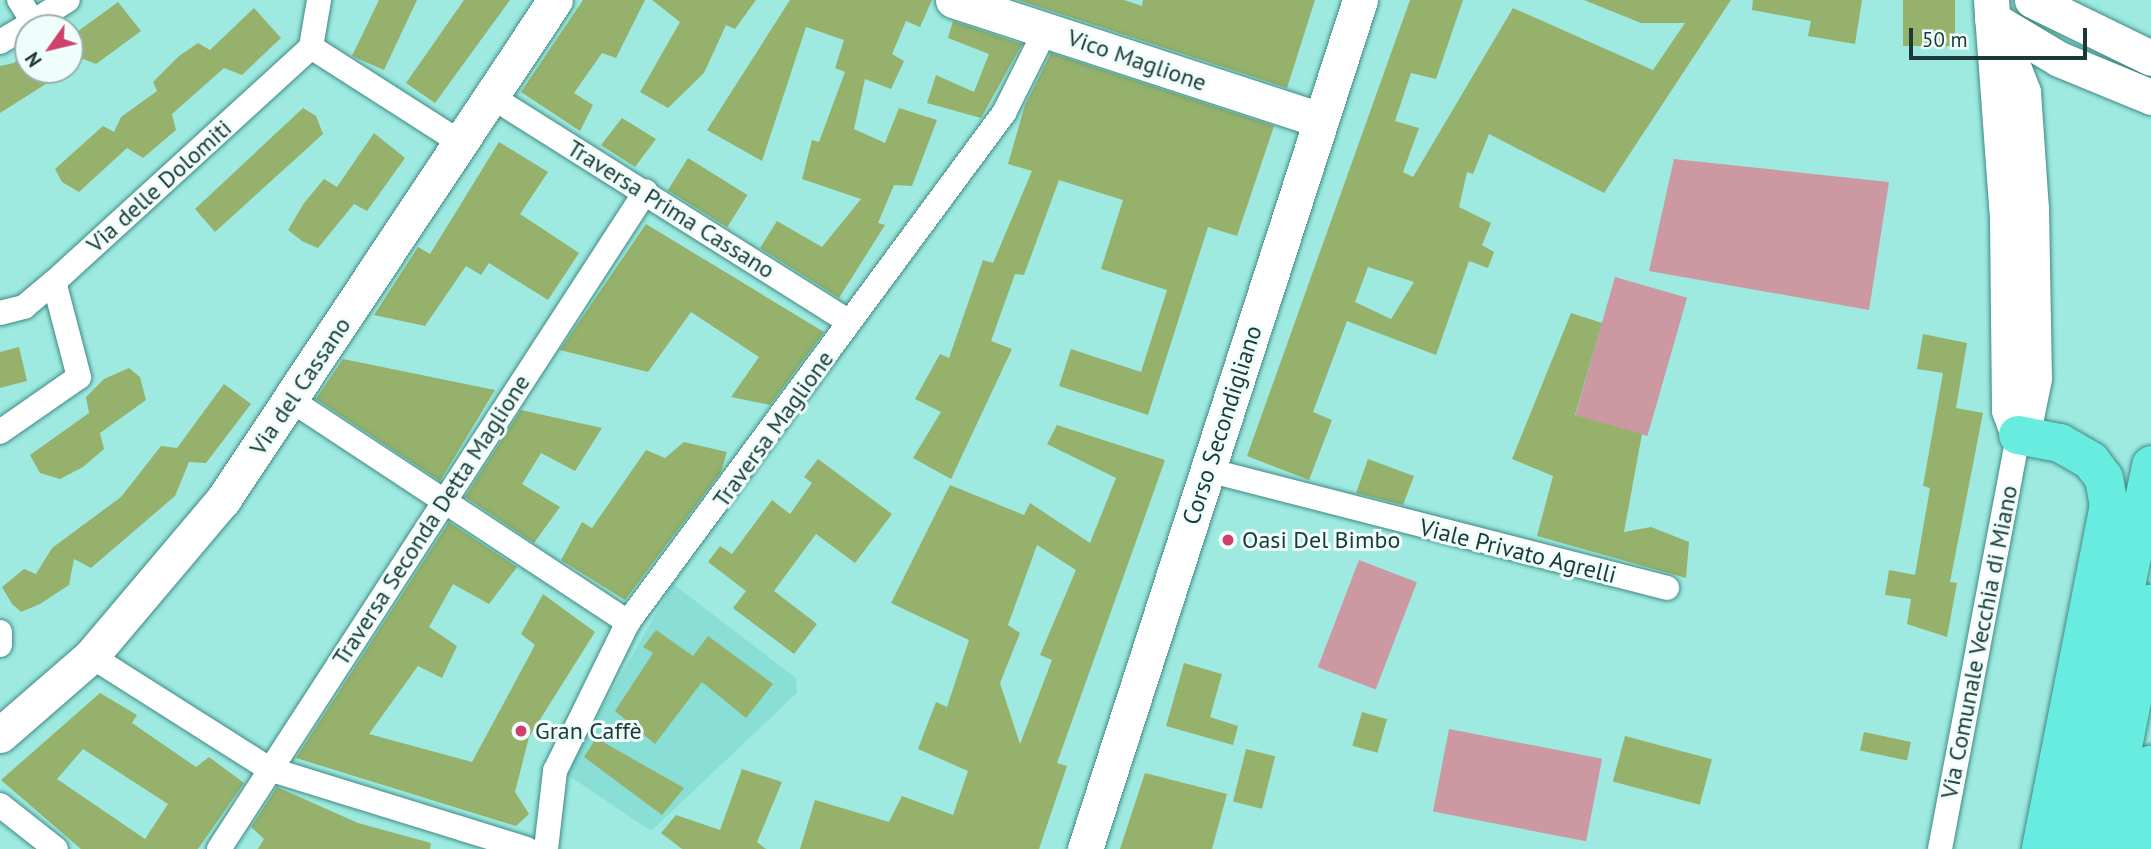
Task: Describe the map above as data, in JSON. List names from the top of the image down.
{
  "streets": {
    "main road": [
      "Vico Maglione",
      "Via del Cassano",
      "Corso Secondigliano",
      "Via Comunale Vecchia di Miano"
    ],
    "street": [
      "Via delle Dolomiti",
      "Traversa Prima Cassano",
      "Traversa Maglione",
      "Traversa Seconda Detta Maglione",
      "Viale Privato Agrelli"
    ]
  },
  "crossings": [
    ["Vico Maglione", "Corso Secondigliano"],
    ["Vico Maglione", "Traversa Maglione"],
    ["Traversa Prima Cassano", "Via del Cassano"],
    ["Traversa Prima Cassano", "Traversa Maglione"],
    ["Traversa Prima Cassano", "Traversa Seconda Detta Maglione"],
    ["Corso Secondigliano", "Viale Privato Agrelli"]
  ],
  "places": ["Oasi Del Bimbo", "Gran Caffè"],
  "scale_bar": "50 m",
  "north": "bottom left"
}
